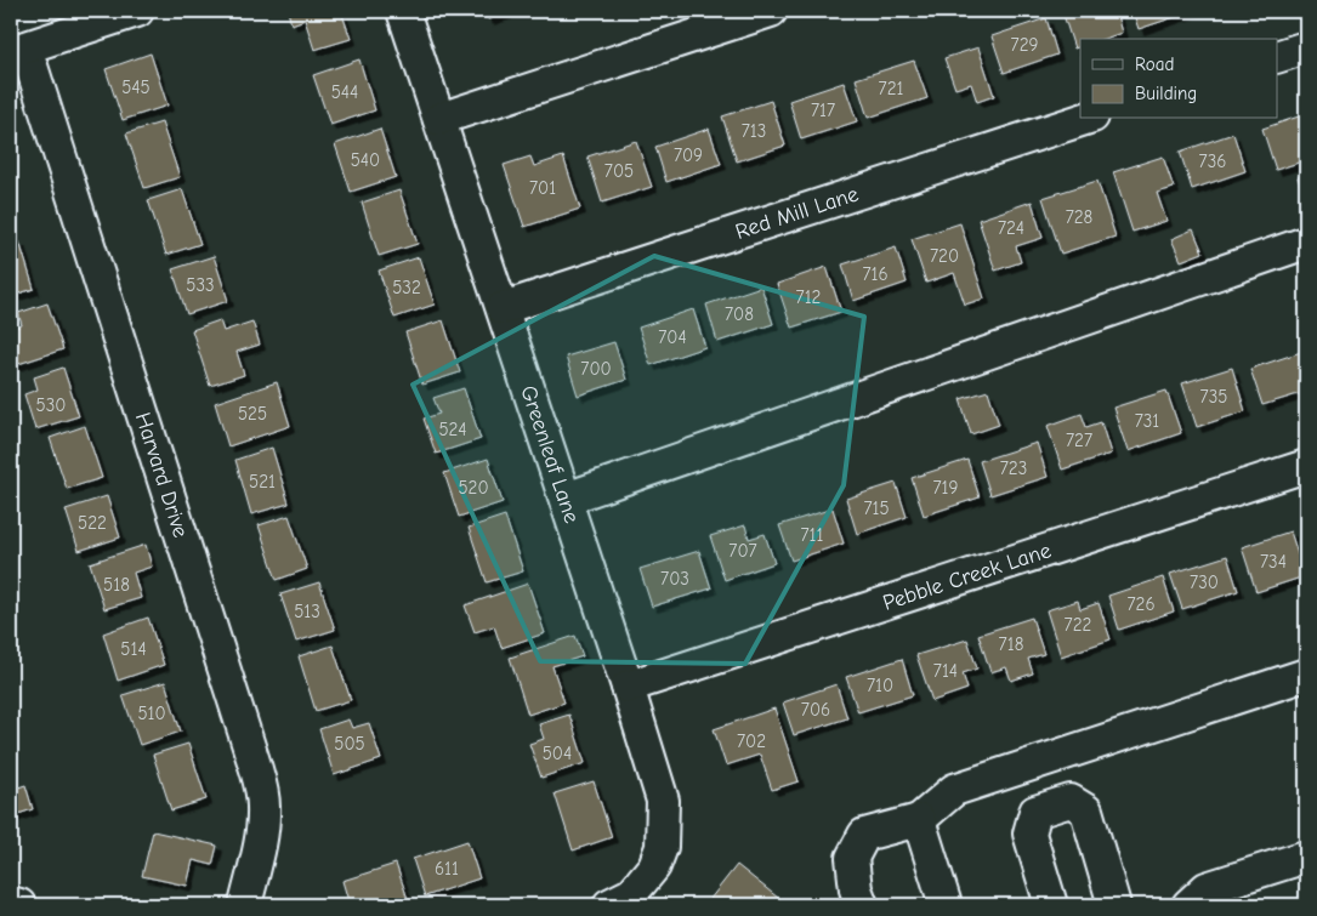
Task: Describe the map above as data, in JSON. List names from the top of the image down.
{
  "streets": {
    "street": [
      "Red Mill Lane",
      "Greenleaf Lane",
      "Harvard Drive",
      "Pebble Creek Lane"
    ]
  },
  "crossings": [
    ["Red Mill Lane", "Greenleaf Lane"],
    ["Greenleaf Lane", "Pebble Creek Lane"]
  ],
  "house_numbers": [
    "729",
    "545",
    "721",
    "544",
    "717",
    "713",
    "709",
    "540",
    "736",
    "705",
    "701",
    "728",
    "724",
    "720",
    "716",
    "533",
    "532",
    "712",
    "708",
    "704",
    "700",
    "735",
    "530",
    "525",
    "731",
    "524",
    "727",
    "723",
    "521",
    "520",
    "719",
    "715",
    "522",
    "711",
    "707",
    "734",
    "703",
    "730",
    "518",
    "726",
    "513",
    "722",
    "718",
    "514",
    "714",
    "710",
    "706",
    "510",
    "702",
    "505",
    "504",
    "611"
  ],
  "legend": ["Road", "Building"]
}
